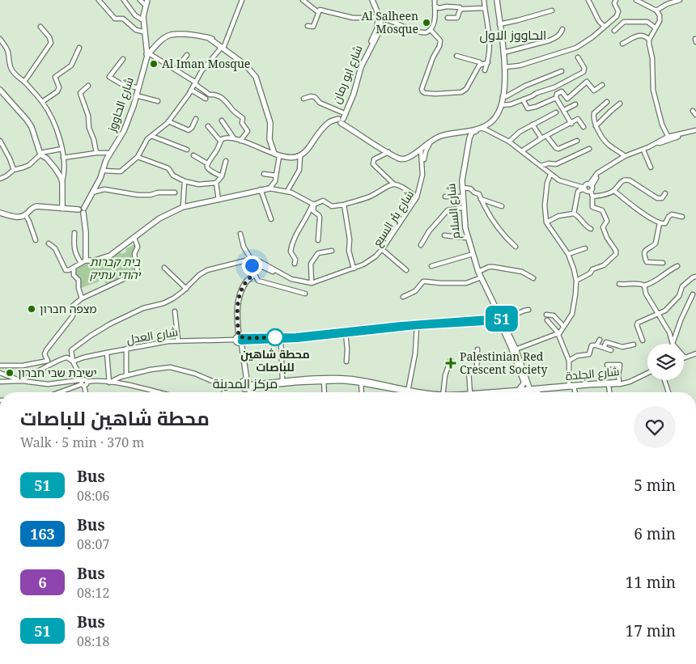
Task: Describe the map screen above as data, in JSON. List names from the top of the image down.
{
  "streets": {
    "main road": ["شارع ابو رمان", "شارع الحاووز", "شارع السلام"],
    "street": ["شارع بئر السبع", "شارع العدل", "شارع الجلدة"]
  },
  "districts": ["الحاووز الاول", "مركز المدينة"],
  "parks": ["בית קברות יהודי עתיק"],
  "places": {
    "other": [
      "Al Salheen Mosque",
      "Al Iman Mosque",
      "מצפה חברון",
      "محطة شاهين للباصات",
      "ישיבת שבי חברון"
    ],
    "health": ["Palestinian Red Crescent Society"]
  },
  "lines": ["bus line 51"],
  "page": {
    "on_map": "51",
    "heading": ["محطة شاهين للباصات", "Walk · 5 min · 370 m"],
    "list": [
      {
        "mark": "51",
        "name": "Bus",
        "note": "08:06",
        "value": "5 min"
      },
      {
        "mark": "163",
        "name": "Bus",
        "note": "08:07",
        "value": "6 min"
      },
      {
        "mark": "6",
        "name": "Bus",
        "note": "08:12",
        "value": "11 min"
      },
      {
        "mark": "51",
        "name": "Bus",
        "note": "08:18",
        "value": "17 min"
      }
    ]
  }
}
